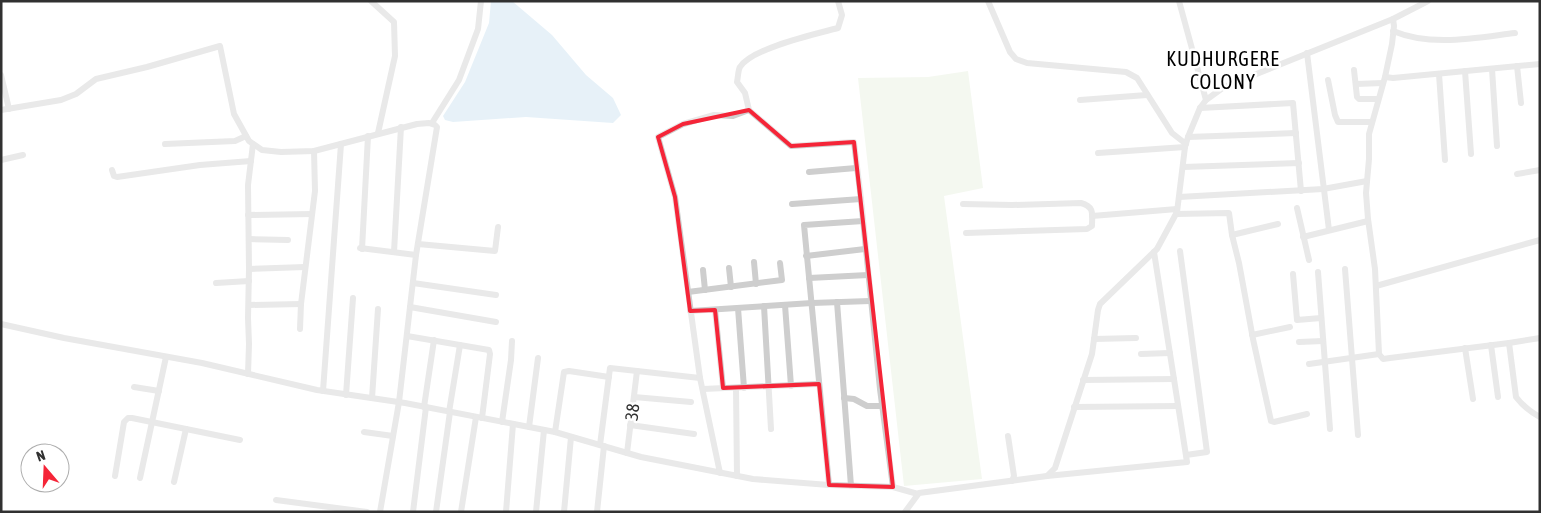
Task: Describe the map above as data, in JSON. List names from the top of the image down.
{
  "streets": {
    "street": ["38"]
  },
  "districts": ["KUDHURGERE COLONY"],
  "north": "top"
}
